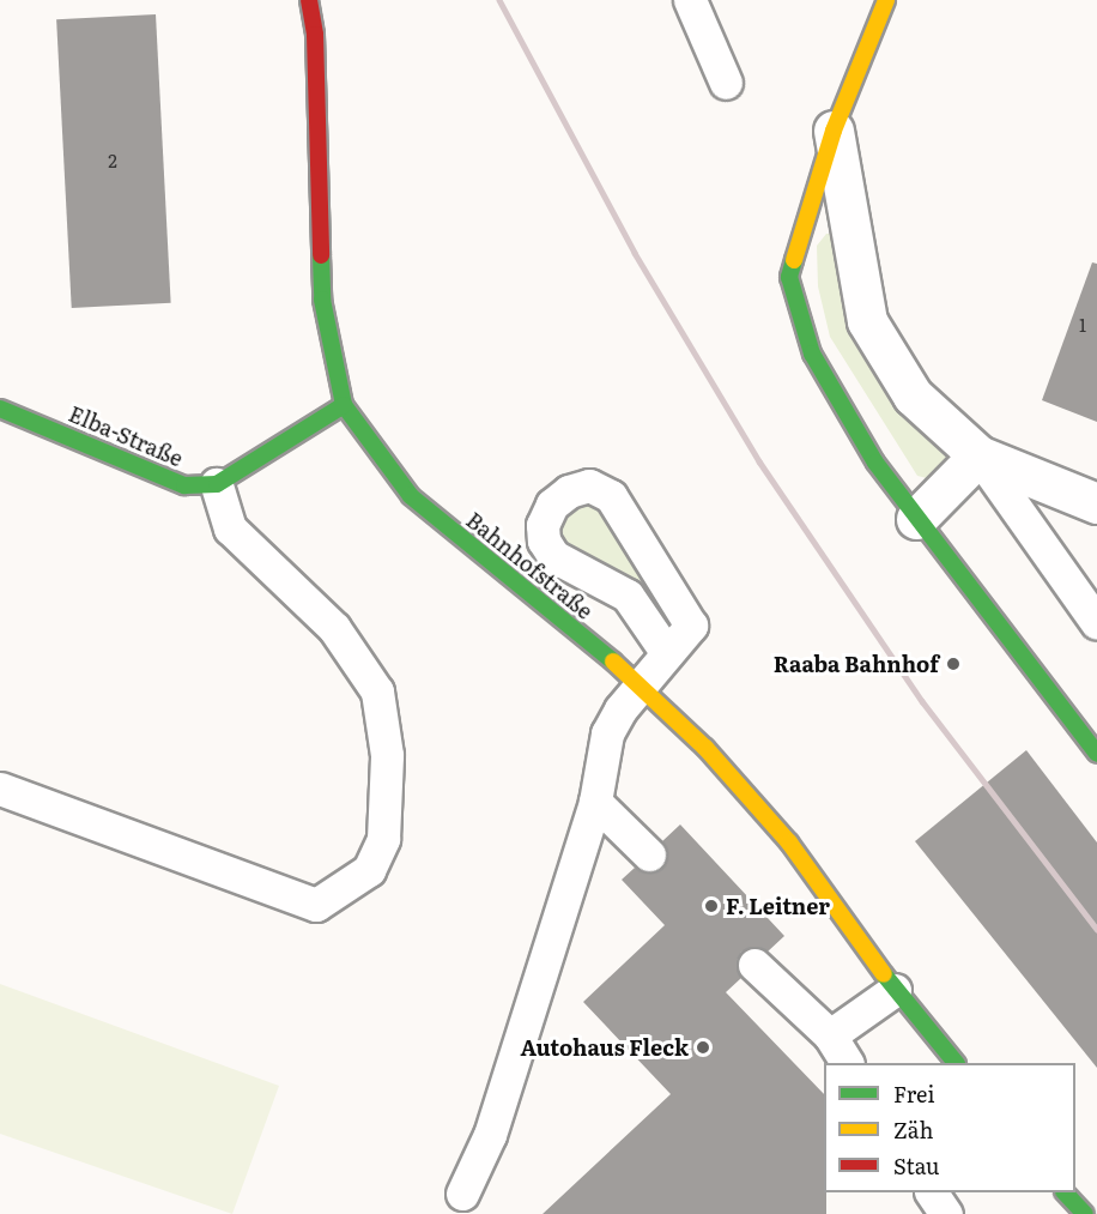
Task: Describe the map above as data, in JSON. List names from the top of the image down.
{
  "streets": {
    "street": ["Elba-Straße", "Bahnhofstraße"]
  },
  "places": ["Raaba Bahnhof", "F. Leitner", "Autohaus Fleck"],
  "house_numbers": ["2", "1"],
  "legend": ["Frei", "Zäh", "Stau"]
}
